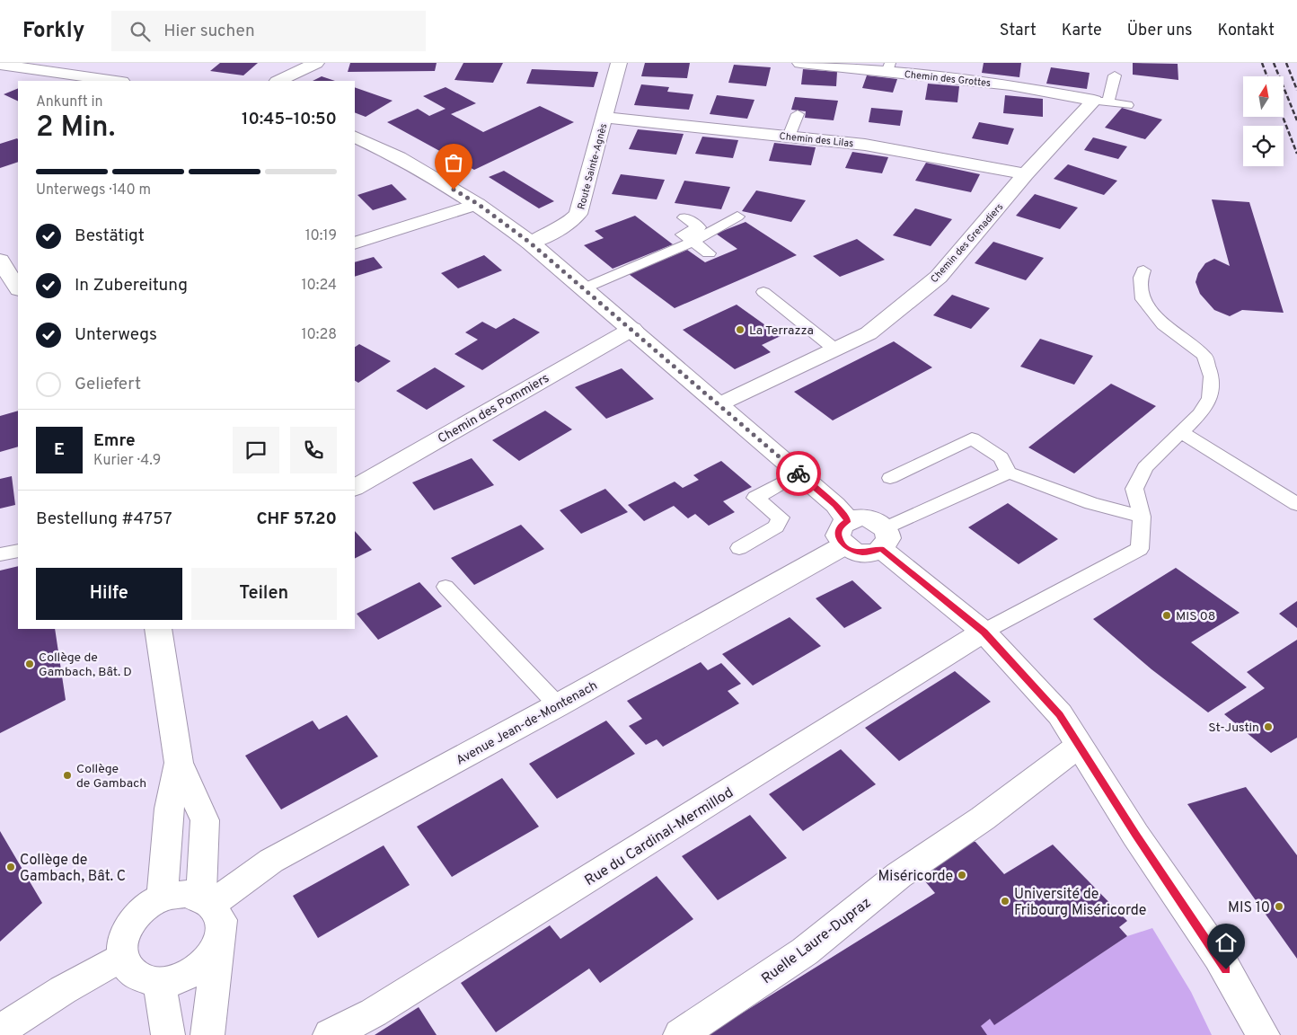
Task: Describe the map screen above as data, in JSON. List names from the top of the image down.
{
  "streets": {
    "street": [
      "Chemin des Grottes",
      "Chemin des Lilas",
      "Route Sainte-Agnès",
      "Chemin des Grenadiers",
      "Chemin des Pommiers",
      "Avenue Jean-de-Montenach",
      "Rue du Cardinal-Mermillod",
      "Ruelle Laure-Dupraz"
    ]
  },
  "crossings": [
    ["Chemin des Grottes", "Chemin des Grenadiers"],
    ["Chemin des Lilas", "Route Sainte-Agnès"],
    ["Chemin des Lilas", "Chemin des Grenadiers"]
  ],
  "places": [
    "La Terrazza",
    "MIS 08",
    "Collège de Gambach, Bât. D",
    "St-Justin",
    "Collège de Gambach",
    "Collège de Gambach, Bât. C",
    "Miséricorde",
    "Université de Fribourg Miséricorde",
    "MIS 10"
  ],
  "north": "top",
  "page": {
    "header": "Forkly",
    "search": "Hier suchen",
    "nav": [
      "Start",
      "Karte",
      "Über uns",
      "Kontakt"
    ],
    "heading": ["2 Min.", "Ankunft in", "10:45–10:50"],
    "panel": [
      "Emre",
      "Kurier · 4.9",
      "Bestellung #4757",
      "CHF 57.20"
    ],
    "bar": "Unterwegs · 140 m",
    "list": [
      ["Bestätigt", "10:19"],
      ["In Zubereitung", "10:24"],
      ["Unterwegs", "10:28"],
      "Geliefert"
    ],
    "round": "E",
    "buttons": ["Hilfe", "Teilen"]
  }
}
